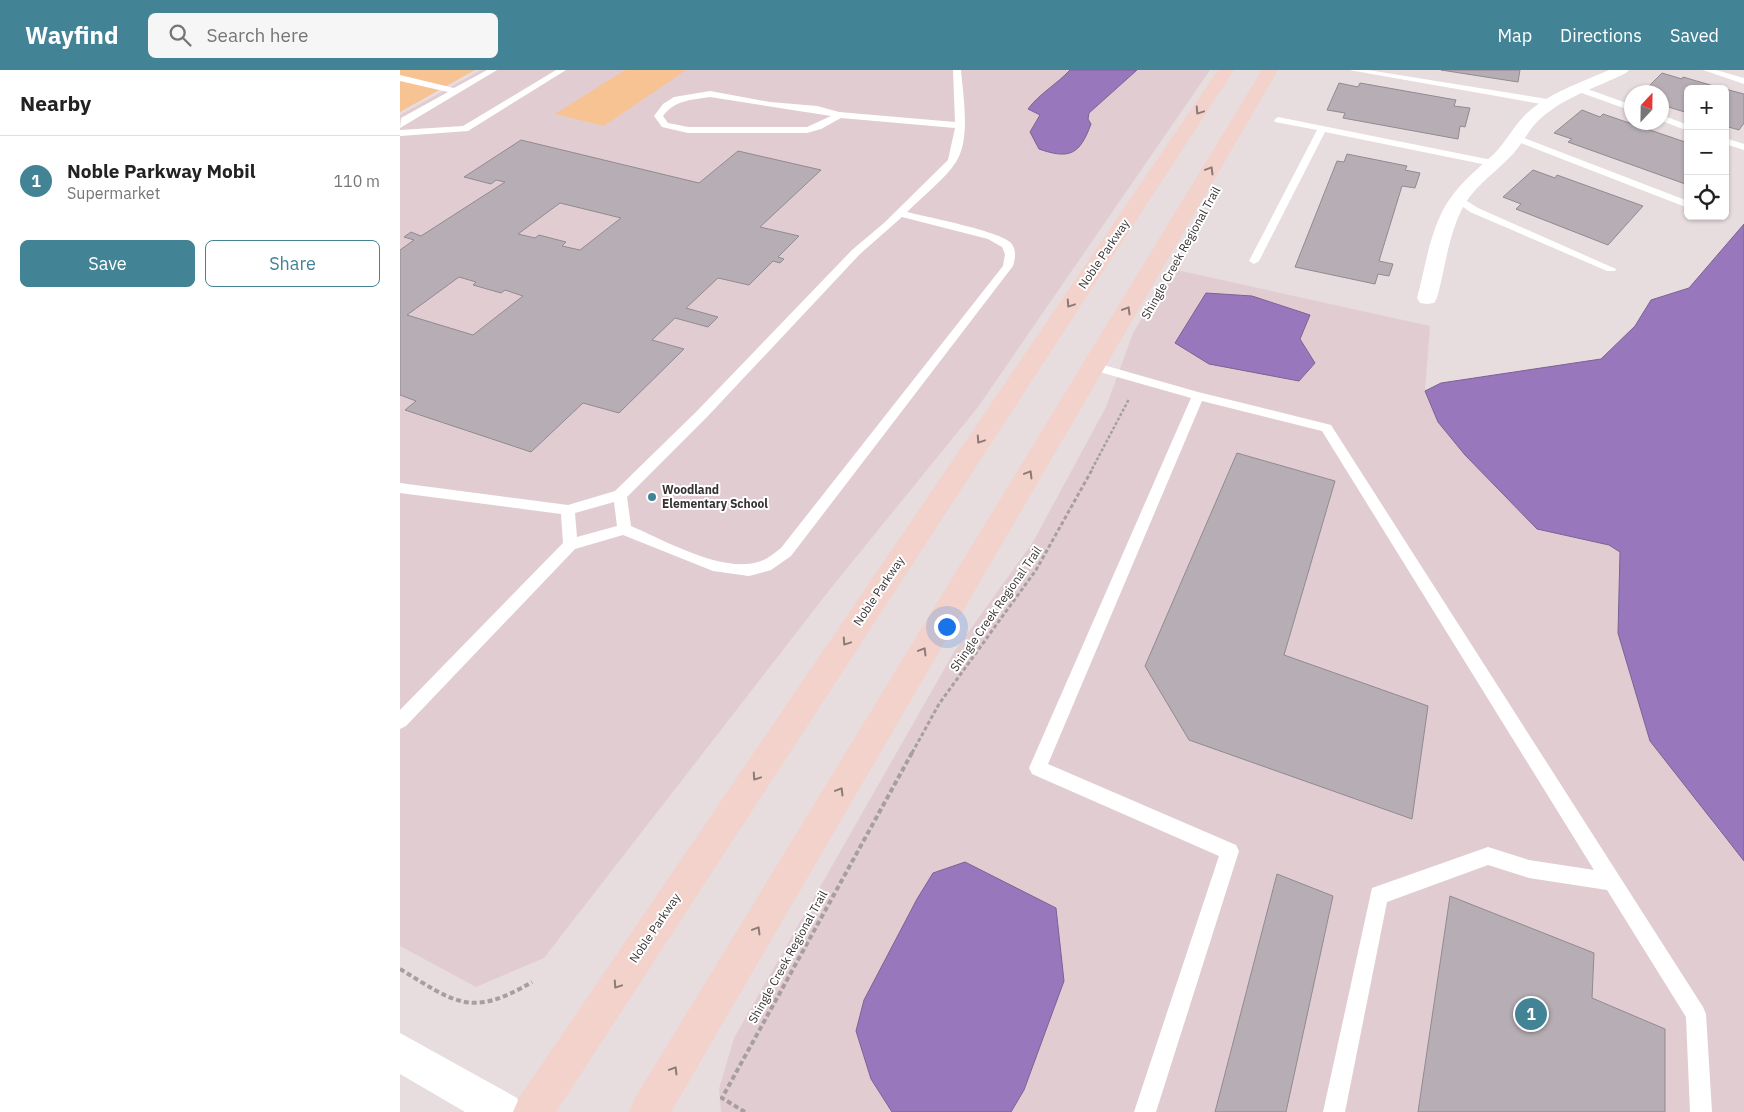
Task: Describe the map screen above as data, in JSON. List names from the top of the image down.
{
  "streets": {
    "main road": ["Noble Parkway"],
    "path": ["Shingle Creek Regional Trail"]
  },
  "places": ["Woodland Elementary School"],
  "north": "top",
  "page": {
    "header": "Wayfind",
    "search": "Search here",
    "nav": ["Map", "Directions", "Saved"],
    "heading": "Nearby",
    "map_buttons": ["+", "−"],
    "list": [
      {
        "mark": "1",
        "name": "Noble Parkway Mobil",
        "note": "Supermarket",
        "value": "110 m"
      }
    ],
    "buttons": ["Save", "Share"],
    "pins": "1"
  }
}
